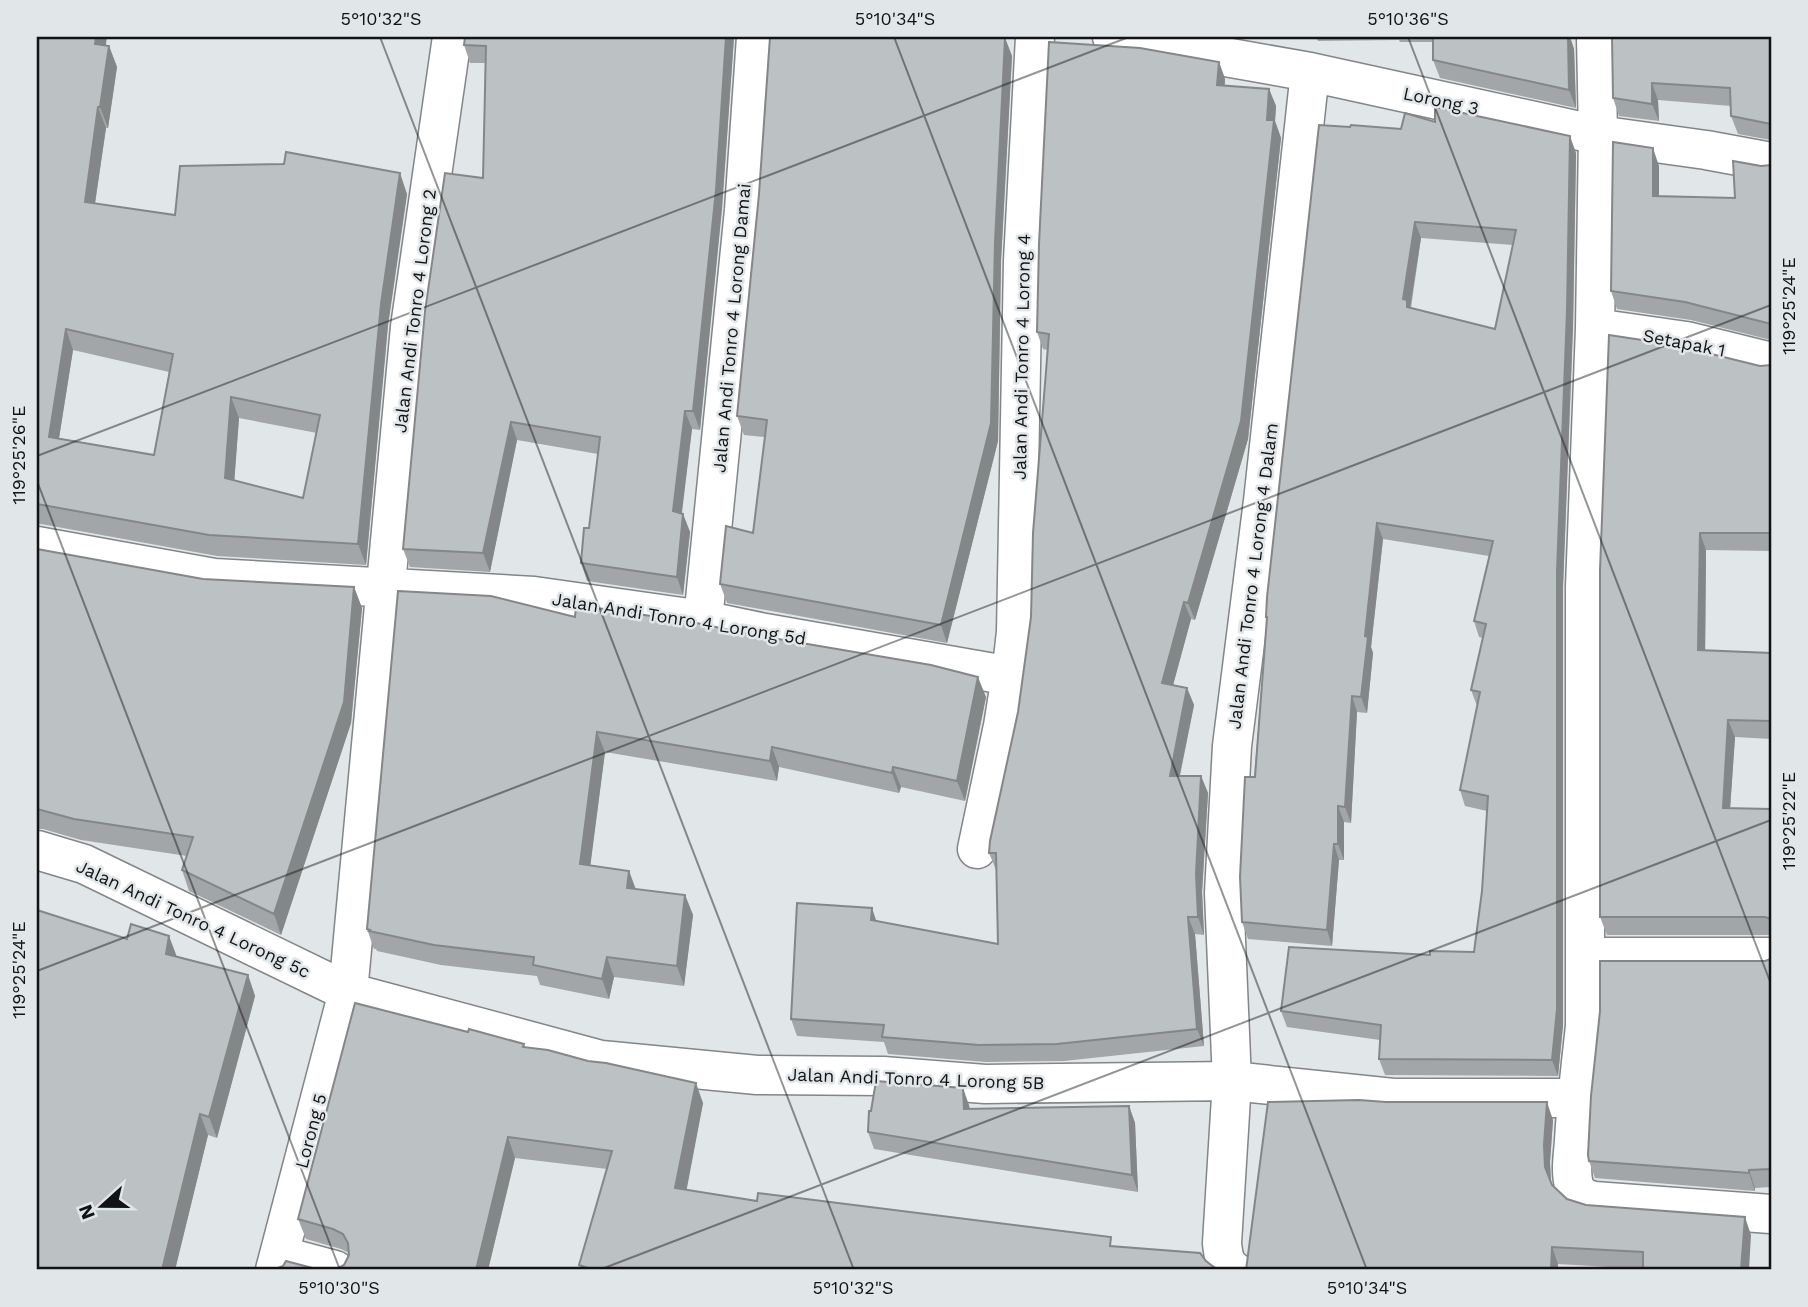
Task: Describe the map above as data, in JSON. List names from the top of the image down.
{
  "streets": {
    "street": [
      "Lorong 3",
      "Jalan Andi Tonro 4 Lorong 2",
      "Jalan Andi Tonro 4 Lorong Damai",
      "Setapak 1",
      "Jalan Andi Tonro 4 Lorong 4",
      "Jalan Andi Tonro 4 Lorong 4 Dalam",
      "Jalan Andi Tonro 4 Lorong 5d",
      "Jalan Andi Tonro 4 Lorong 5c",
      "Jalan Andi Tonro 4 Lorong 5B",
      "Lorong 5"
    ]
  },
  "crossings": [
    ["Lorong 3", "Jalan Andi Tonro 4 Lorong 4 Dalam"],
    ["Jalan Andi Tonro 4 Lorong 2", "Jalan Andi Tonro 4 Lorong 5d"],
    ["Jalan Andi Tonro 4 Lorong 2", "Jalan Andi Tonro 4 Lorong 5c"],
    ["Jalan Andi Tonro 4 Lorong 2", "Jalan Andi Tonro 4 Lorong 5B"],
    ["Jalan Andi Tonro 4 Lorong 2", "Lorong 5"],
    ["Jalan Andi Tonro 4 Lorong Damai", "Jalan Andi Tonro 4 Lorong 5d"],
    ["Jalan Andi Tonro 4 Lorong 4", "Jalan Andi Tonro 4 Lorong 5d"],
    ["Jalan Andi Tonro 4 Lorong 4 Dalam", "Jalan Andi Tonro 4 Lorong 5B"],
    ["Jalan Andi Tonro 4 Lorong 5c", "Jalan Andi Tonro 4 Lorong 5B"],
    ["Jalan Andi Tonro 4 Lorong 5c", "Lorong 5"],
    ["Jalan Andi Tonro 4 Lorong 5B", "Lorong 5"]
  ],
  "north": "left",
  "coordinates": [
    "5°10'32\"S",
    "5°10'34\"S",
    "5°10'36\"S",
    "119°25'24\"E",
    "119°25'26\"E",
    "119°25'22\"E",
    "5°10'30\"S"
  ]
}
